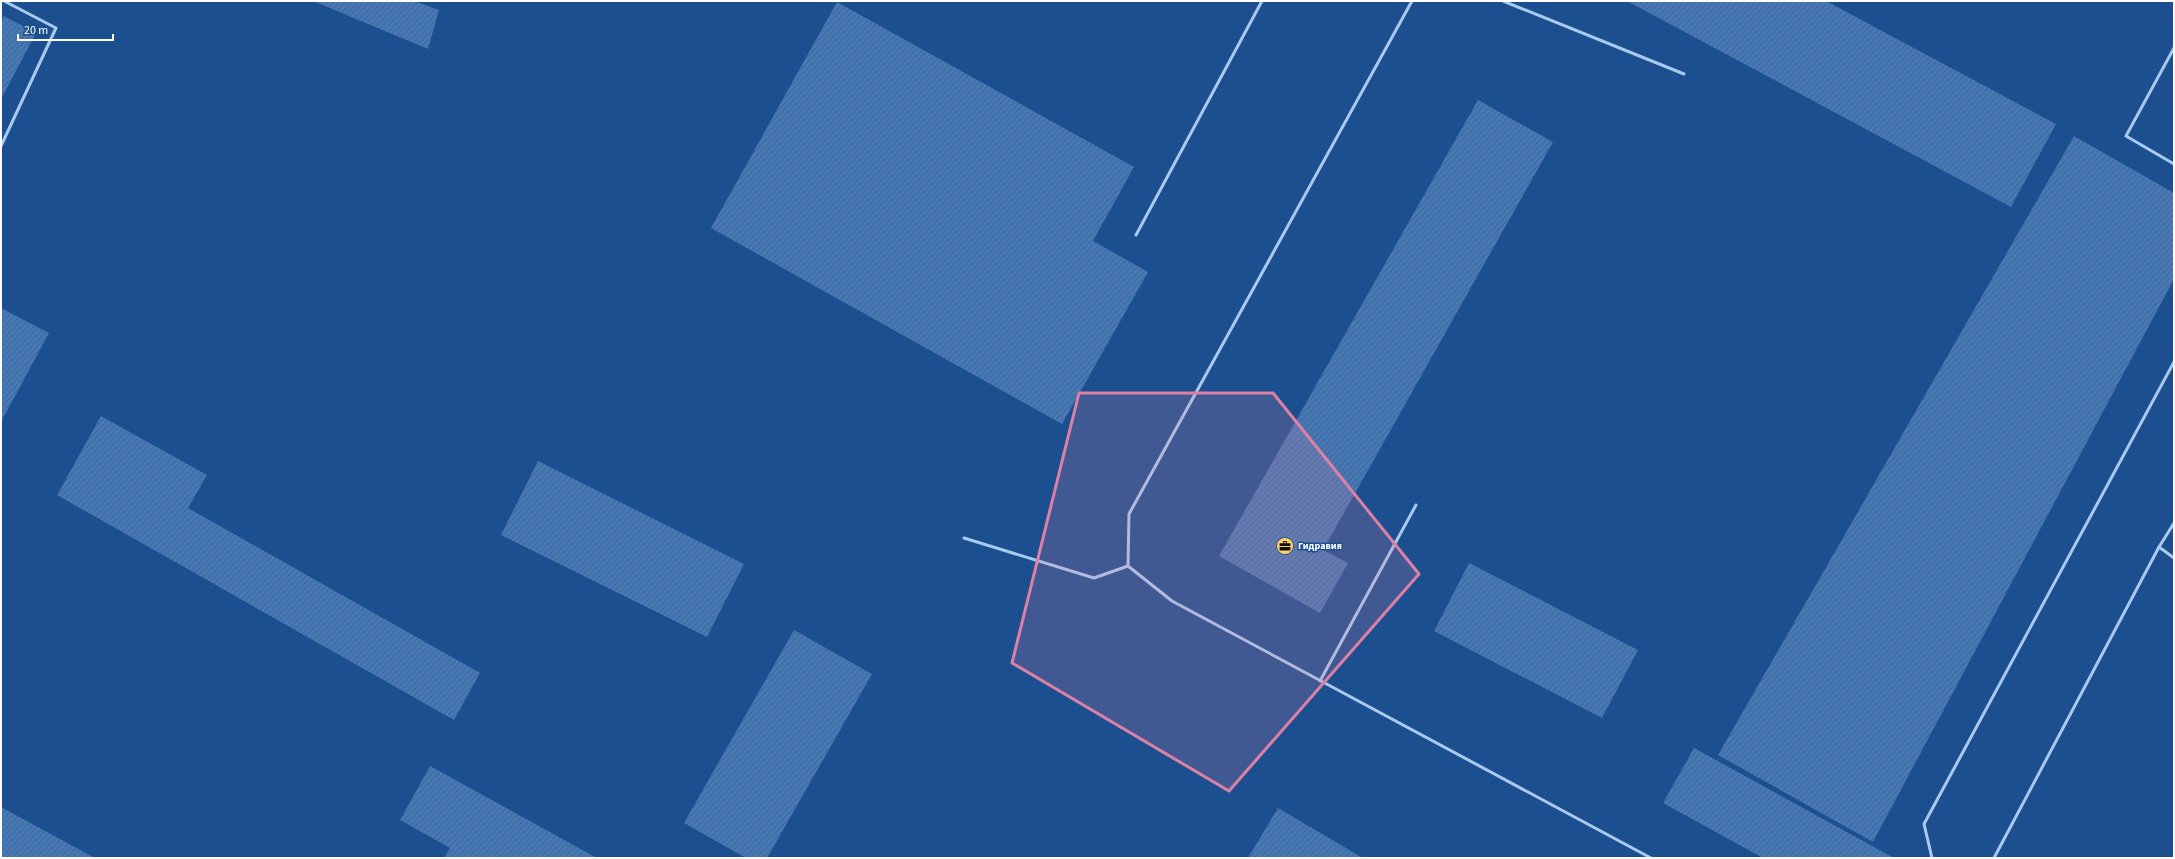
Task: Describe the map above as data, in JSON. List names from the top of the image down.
{
  "places": {
    "office": ["Гидравия"]
  },
  "scale_bar": "20 m"
}
